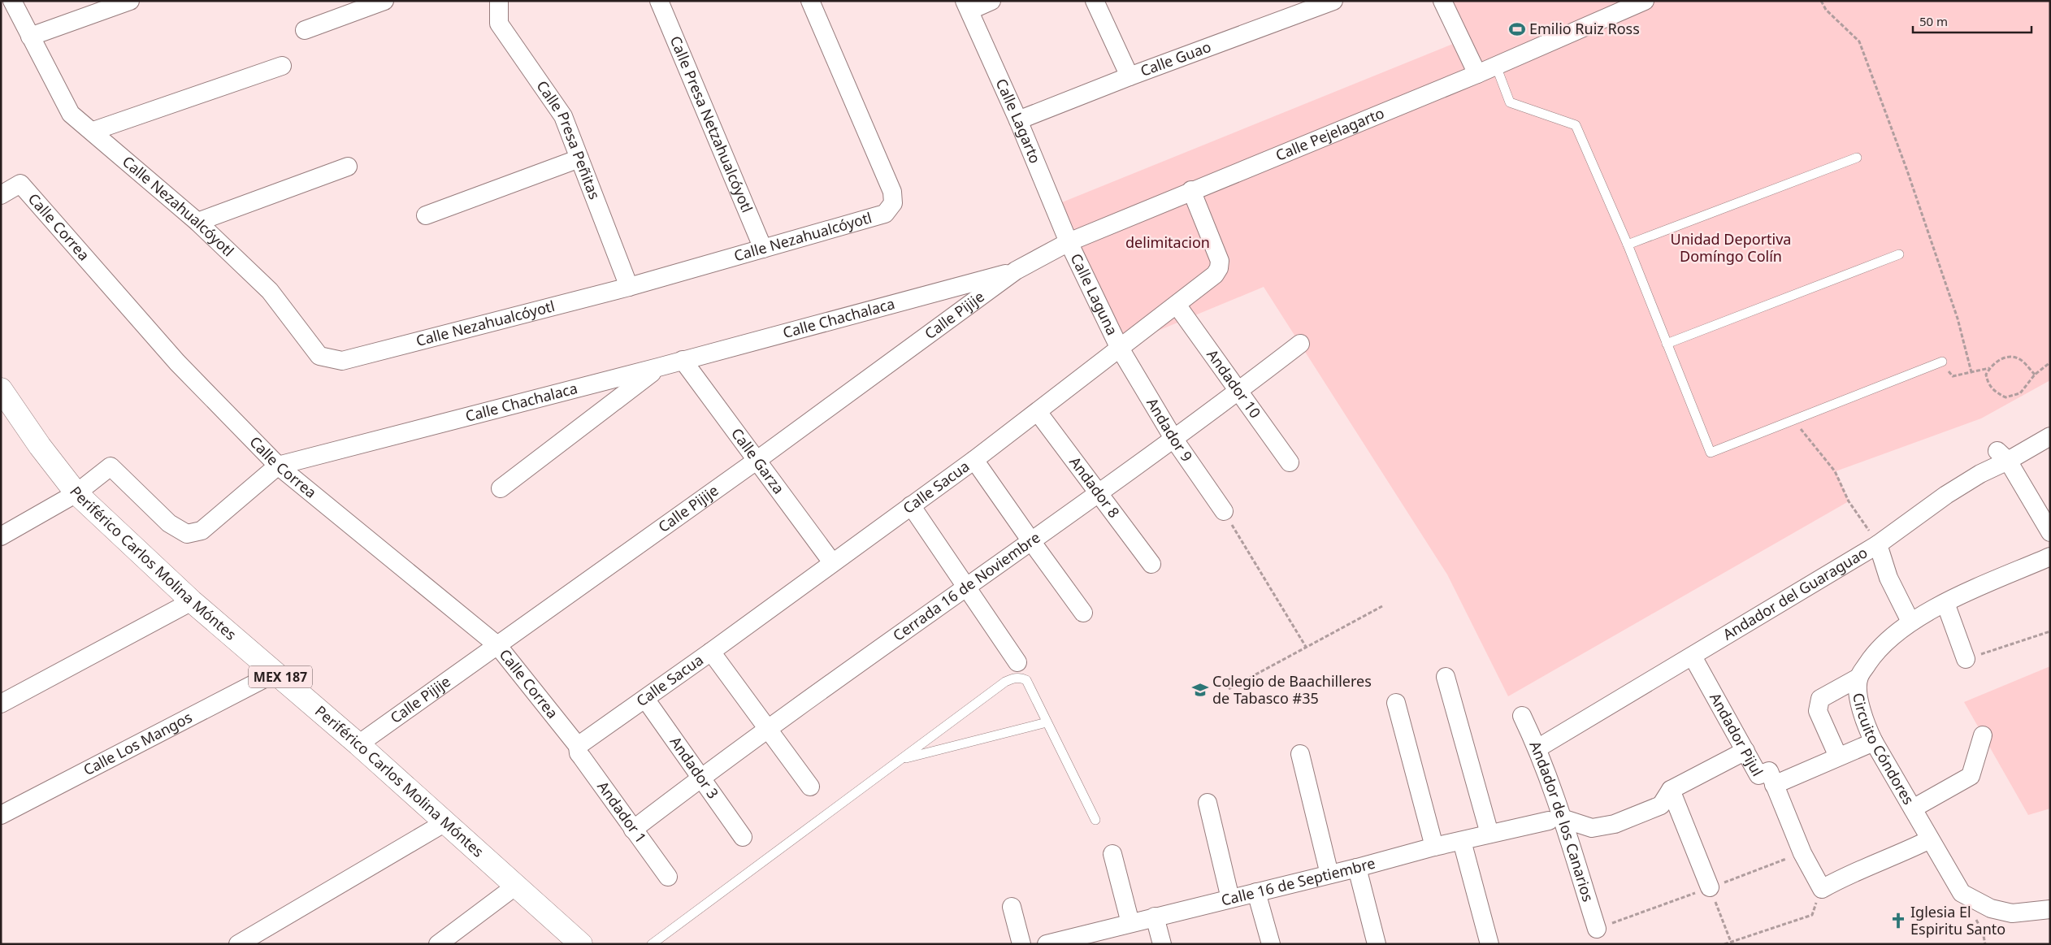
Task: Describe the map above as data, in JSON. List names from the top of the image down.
{
  "streets": {
    "main road": ["Periférico Carlos Molina Móntes", "MEX 187"],
    "street": [
      "Calle Guao",
      "Calle Lagarto",
      "Calle Presa Netzahualcóyotl",
      "Calle Pejelagarto",
      "Calle Presa Peñitas",
      "Calle Nezahualcóyotl",
      "Calle Correa",
      "Calle Laguna",
      "Calle Pijije",
      "Calle Chachalaca",
      "Andador 10",
      "Andador 9",
      "Calle Garza",
      "Calle Sacua",
      "Andador 8",
      "Cerrada 16 de Noviembre",
      "Andador del Guaraguao",
      "Andador Pijul",
      "Calle Los Mangos",
      "Circuito Cóndores",
      "Andador 3",
      "Andador 1",
      "Andador de los Canarios",
      "Calle 16 de Septiembre"
    ]
  },
  "crossings": [
    ["Calle Guao", "Calle Lagarto"],
    ["Calle Lagarto", "Calle Pejelagarto"],
    ["Calle Lagarto", "Calle Laguna"],
    ["Calle Presa Netzahualcóyotl", "Calle Nezahualcóyotl"],
    ["Calle Pejelagarto", "Calle Laguna"],
    ["Calle Pejelagarto", "Calle Pijije"],
    ["Calle Pejelagarto", "Calle Chachalaca"],
    ["Calle Pejelagarto", "Calle Sacua"],
    ["Calle Presa Peñitas", "Calle Nezahualcóyotl"],
    ["Calle Correa", "Calle Pijije"],
    ["Calle Correa", "Calle Chachalaca"],
    ["Calle Correa", "Calle Sacua"],
    ["Calle Correa", "Andador 1"],
    ["Calle Laguna", "Andador 9"],
    ["Calle Laguna", "Calle Sacua"],
    ["Calle Pijije", "Calle Chachalaca"],
    ["Calle Pijije", "Calle Garza"],
    ["Calle Pijije", "Periférico Carlos Molina Móntes"],
    ["Calle Chachalaca", "Calle Garza"],
    ["Calle Chachalaca", "Periférico Carlos Molina Móntes"],
    ["Andador 10", "Calle Sacua"],
    ["Andador 10", "Cerrada 16 de Noviembre"],
    ["Andador 9", "Calle Sacua"],
    ["Andador 9", "Cerrada 16 de Noviembre"],
    ["Calle Garza", "Calle Sacua"],
    ["Calle Sacua", "Andador 8"],
    ["Calle Sacua", "Andador 3"],
    ["Calle Sacua", "Andador 1"],
    ["Andador 8", "Cerrada 16 de Noviembre"],
    ["Periférico Carlos Molina Móntes", "Calle Los Mangos"],
    ["Cerrada 16 de Noviembre", "Andador 3"],
    ["Cerrada 16 de Noviembre", "Andador 1"],
    ["Andador del Guaraguao", "Andador Pijul"],
    ["Andador del Guaraguao", "Andador de los Canarios"],
    ["Andador de los Canarios", "Calle 16 de Septiembre"]
  ],
  "parks": ["Unidad Deportiva Domíngo Colín", "delimitacion"],
  "places": {
    "sports": ["Emilio Ruiz Ross"],
    "school or university": ["Colegio de Baachilleres de Tabasco #35"],
    "church": ["Iglesia El Espiritu Santo"]
  },
  "scale_bar": "50 m"
}
